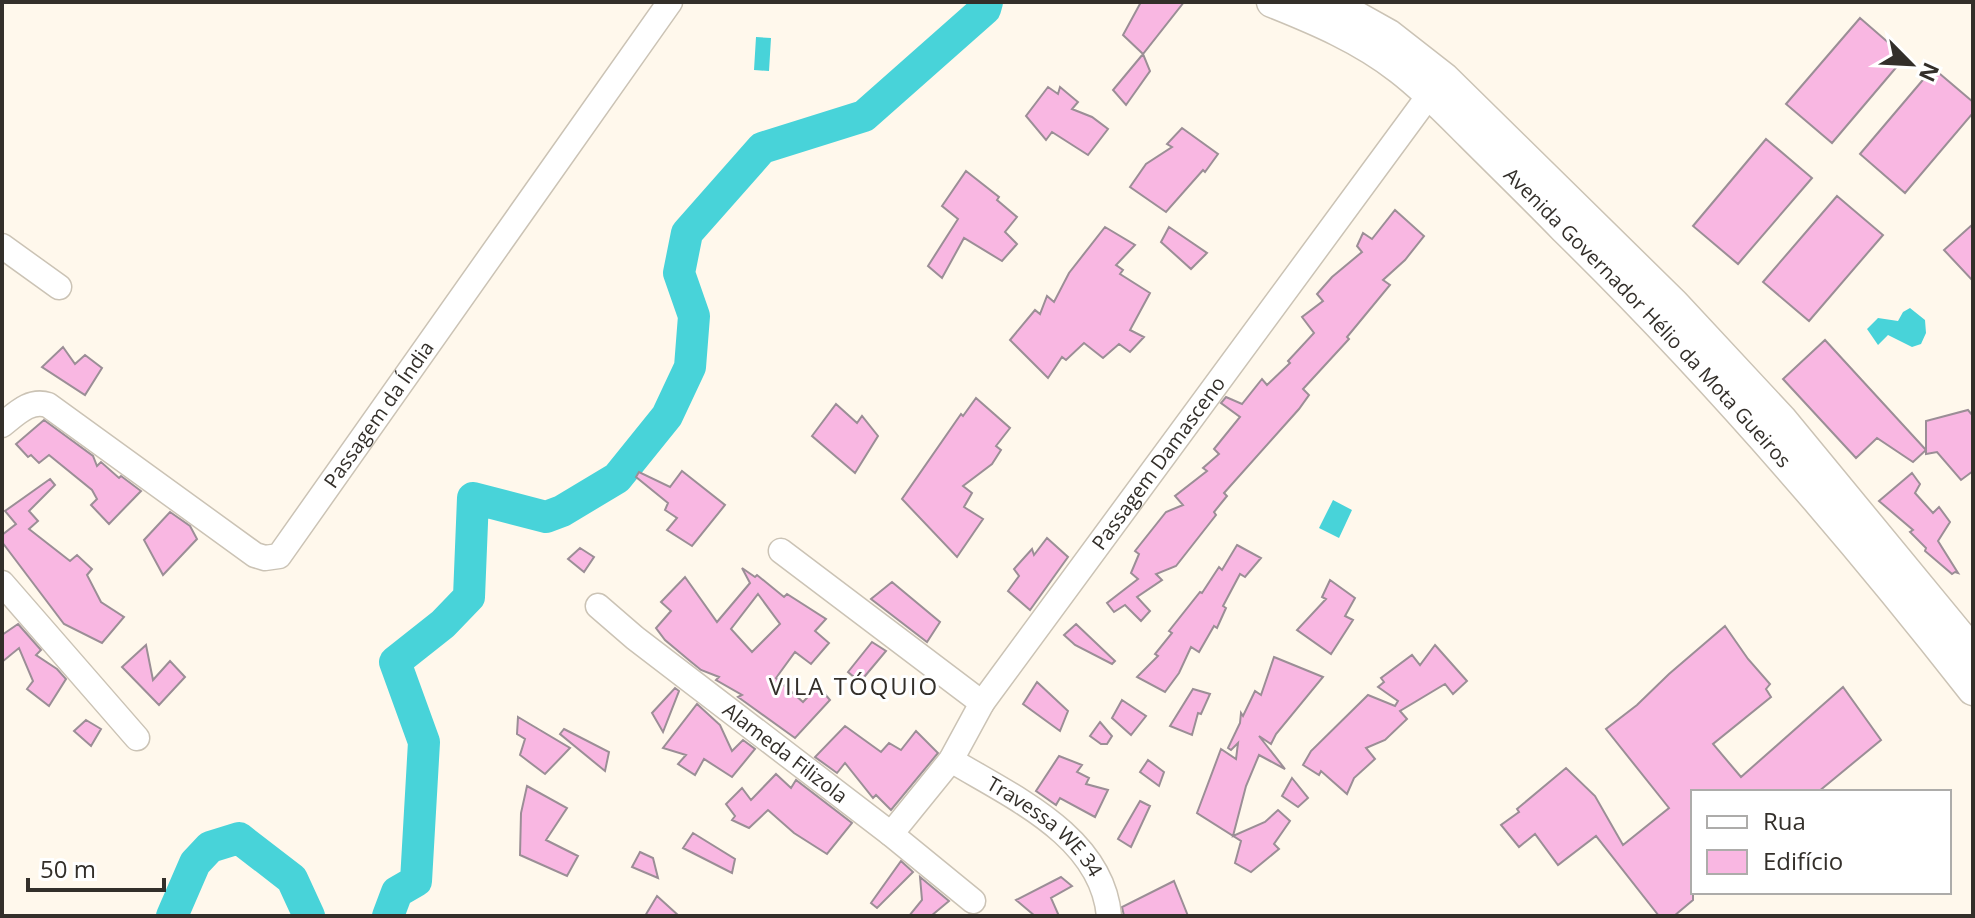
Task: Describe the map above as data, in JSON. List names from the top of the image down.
{
  "streets": {
    "main road": ["Avenida Governador Hélio da Mota Gueiros"],
    "street": [
      "Passagem da Índia",
      "Passagem Damasceno",
      "Alameda Filizola",
      "Travessa WE 34"
    ]
  },
  "crossings": [
    ["Avenida Governador Hélio da Mota Gueiros", "Passagem Damasceno"],
    ["Passagem Damasceno", "Alameda Filizola"],
    ["Passagem Damasceno", "Travessa WE 34"]
  ],
  "districts": ["VILA TÓQUIO"],
  "legend": ["Rua", "Edifício"],
  "scale_bar": "50 m",
  "north": "bottom right"
}
